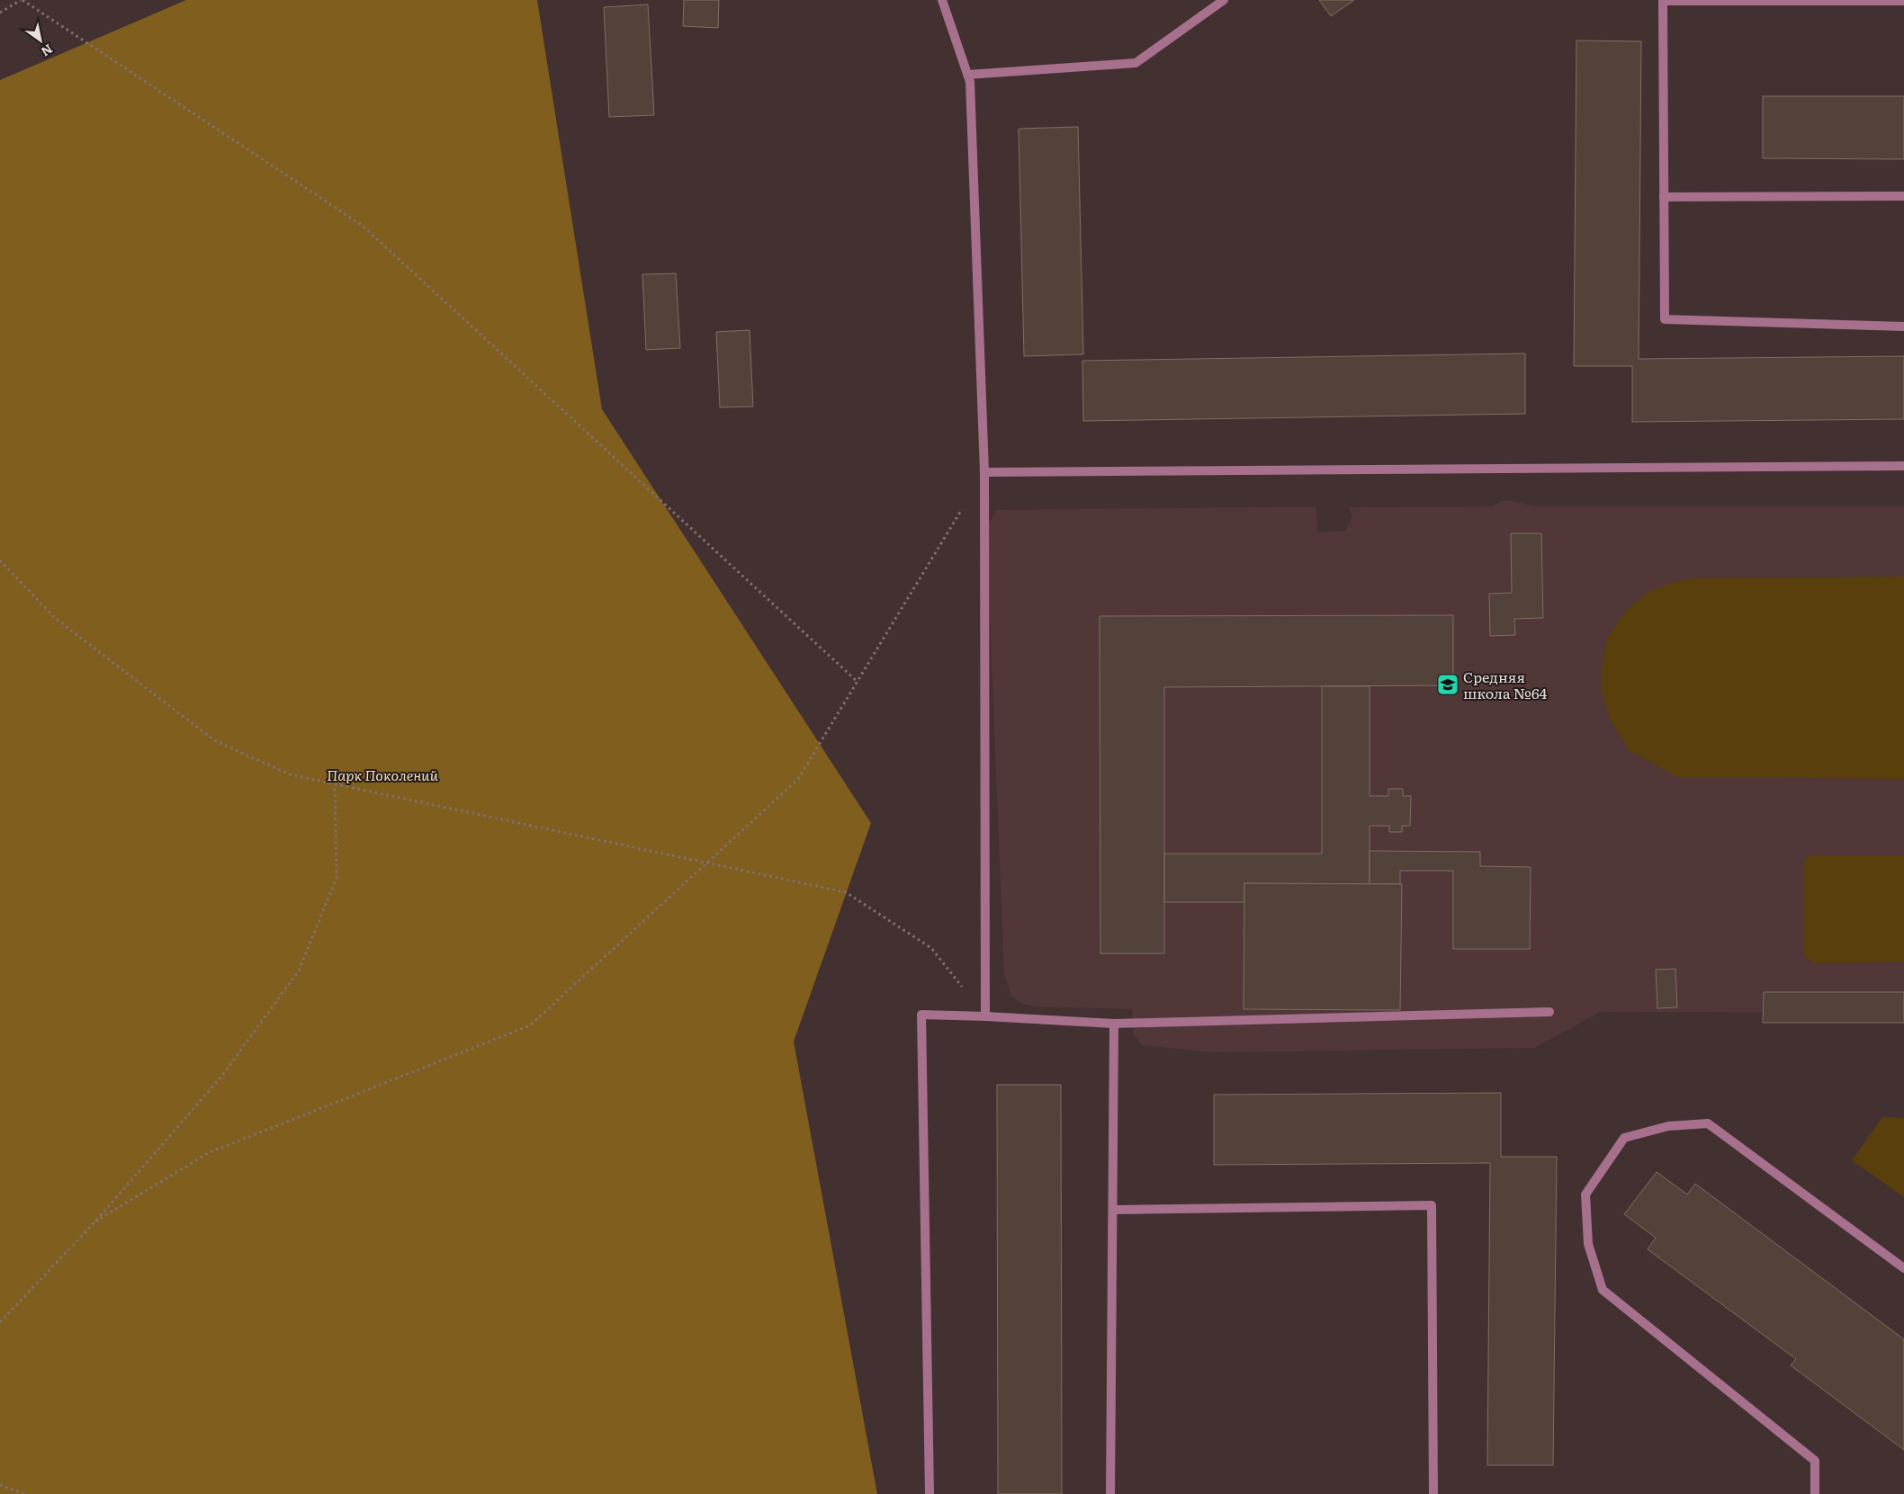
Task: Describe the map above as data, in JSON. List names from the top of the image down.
{
  "parks": ["Парк Поколений"],
  "places": {
    "school or university": ["Средняя школа №64"]
  },
  "north": "bottom right"
}
